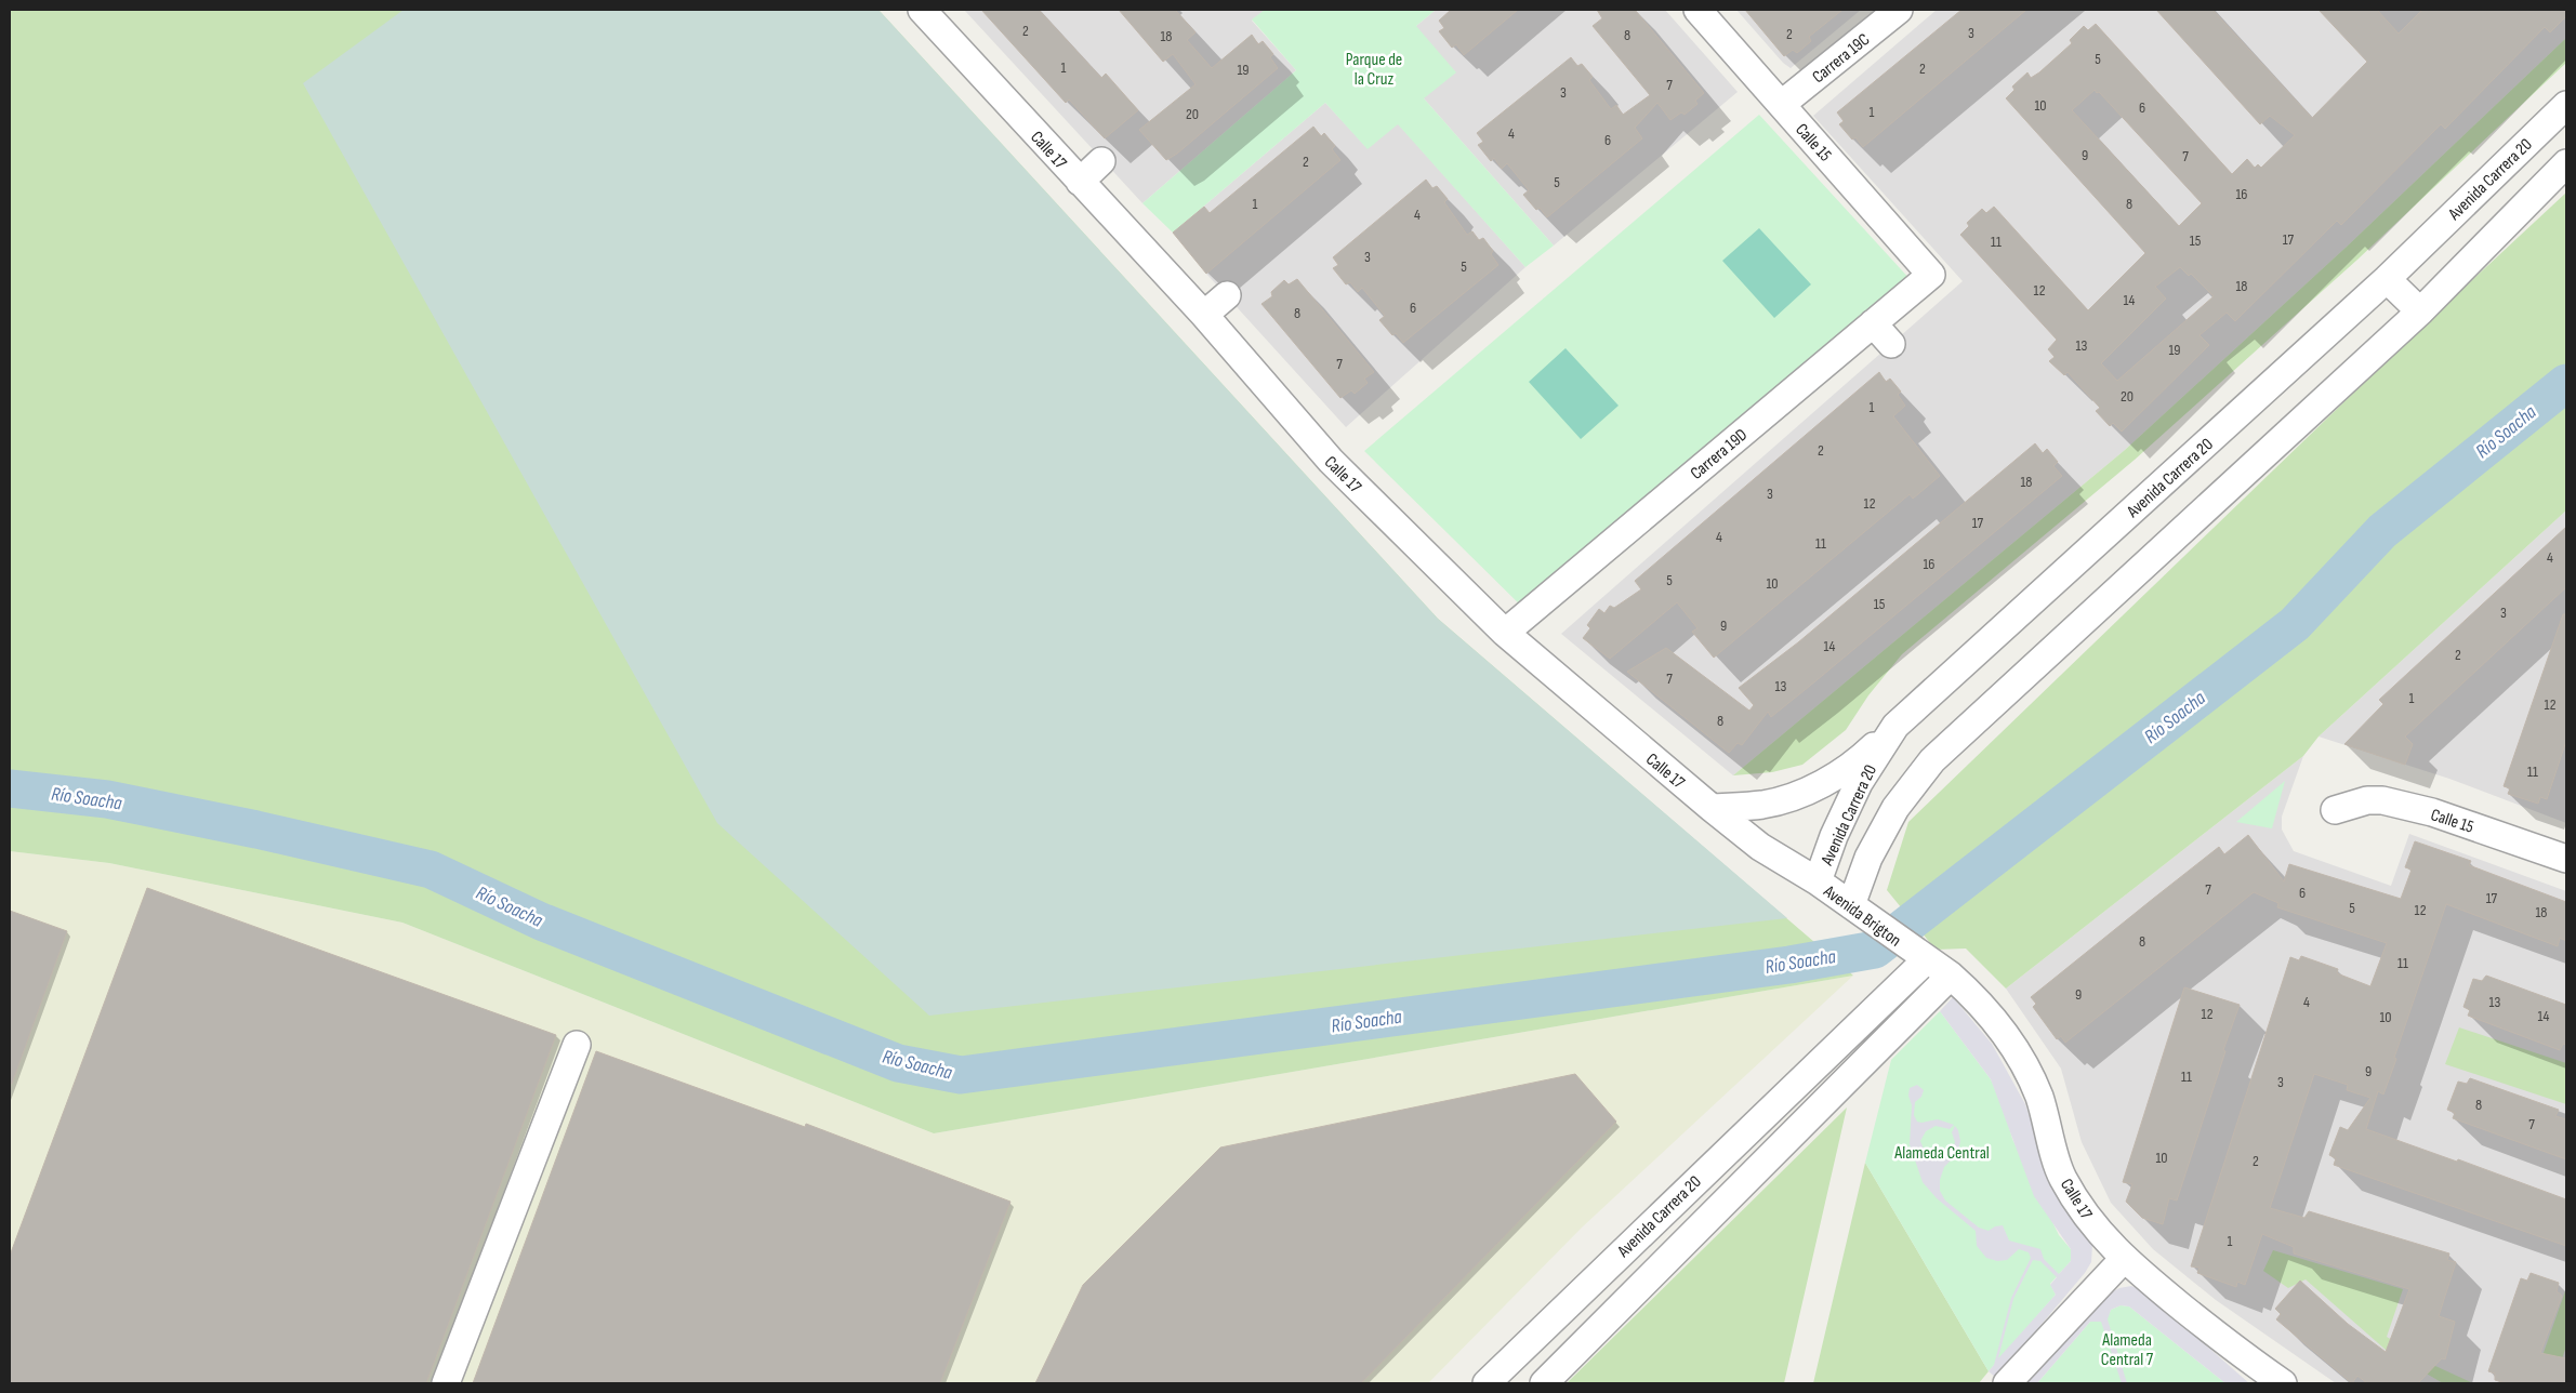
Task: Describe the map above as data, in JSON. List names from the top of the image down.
{
  "streets": {
    "street": [
      "Carrera 19C",
      "Calle 15",
      "Calle 17",
      "Avenida Carrera 20",
      "Carrera 19D",
      "Avenida Brigton"
    ]
  },
  "crossings": [
    ["Carrera 19C", "Calle 15"],
    ["Calle 15", "Carrera 19D"],
    ["Calle 17", "Avenida Carrera 20"],
    ["Calle 17", "Carrera 19D"],
    ["Calle 17", "Avenida Brigton"],
    ["Avenida Carrera 20", "Avenida Brigton"]
  ],
  "water": ["Río Soacha"],
  "parks": ["Parque de la Cruz", "Alameda Central", "Alameda Central 7"],
  "house_numbers": [
    "2",
    "3",
    "2",
    "8",
    "18",
    "5",
    "1",
    "2",
    "19",
    "7",
    "3",
    "10",
    "6",
    "1",
    "20",
    "4",
    "6",
    "9",
    "7",
    "2",
    "5",
    "16",
    "1",
    "8",
    "4",
    "17",
    "15",
    "11",
    "3",
    "5",
    "18",
    "12",
    "14",
    "6",
    "8",
    "13",
    "19",
    "7",
    "20",
    "1",
    "2",
    "18",
    "3",
    "12",
    "17",
    "4",
    "11",
    "4",
    "16",
    "5",
    "10",
    "15",
    "3",
    "9",
    "14",
    "2",
    "7",
    "13",
    "1",
    "12",
    "8",
    "11",
    "7",
    "6",
    "17",
    "5",
    "12",
    "18",
    "8",
    "11",
    "9",
    "4",
    "13",
    "12",
    "14",
    "10",
    "9",
    "11",
    "3",
    "8",
    "7",
    "10",
    "2",
    "1"
  ]
}
